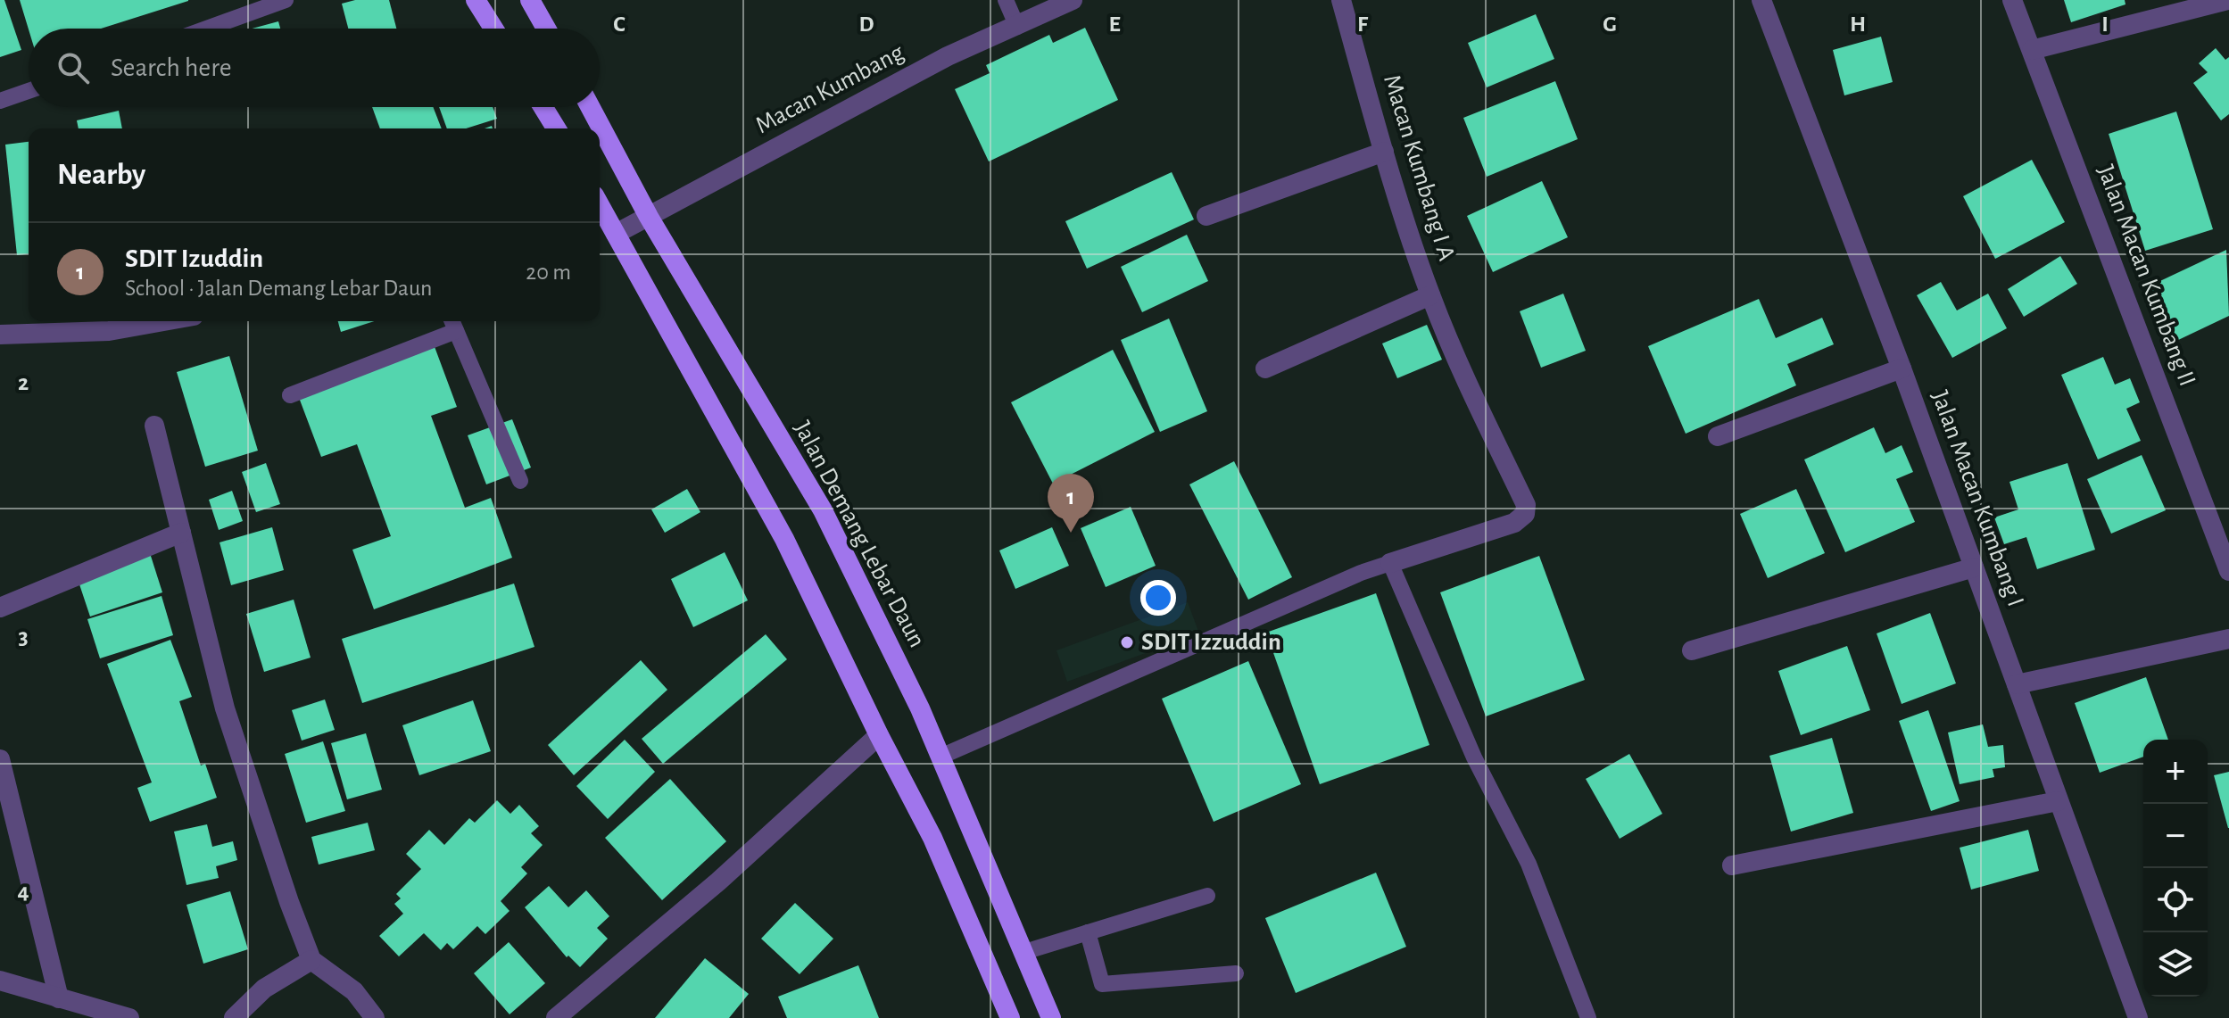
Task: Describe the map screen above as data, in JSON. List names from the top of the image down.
{
  "streets": {
    "highway": ["Jalan Demang Lebar Daun"],
    "street": [
      "Macan Kumbang",
      "Macan Kumbang I A",
      "Jalan Macan Kumbang II",
      "Jalan Macan Kumbang I"
    ]
  },
  "crossings": [
    ["Macan Kumbang", "Jalan Demang Lebar Daun"]
  ],
  "places": ["SDIT Izzuddin"],
  "page": {
    "search": "Search here",
    "heading": "Nearby",
    "list": [
      {
        "mark": "1",
        "name": "SDIT Izuddin",
        "note": "School · Jalan Demang Lebar Daun",
        "value": "20 m"
      }
    ],
    "pins": "1",
    "map_buttons": ["+", "−"]
  },
  "grid": {
    "columns": [
      "C",
      "D",
      "E",
      "F",
      "G",
      "H",
      "I"
    ],
    "rows": ["2", "3", "4"]
  }
}
